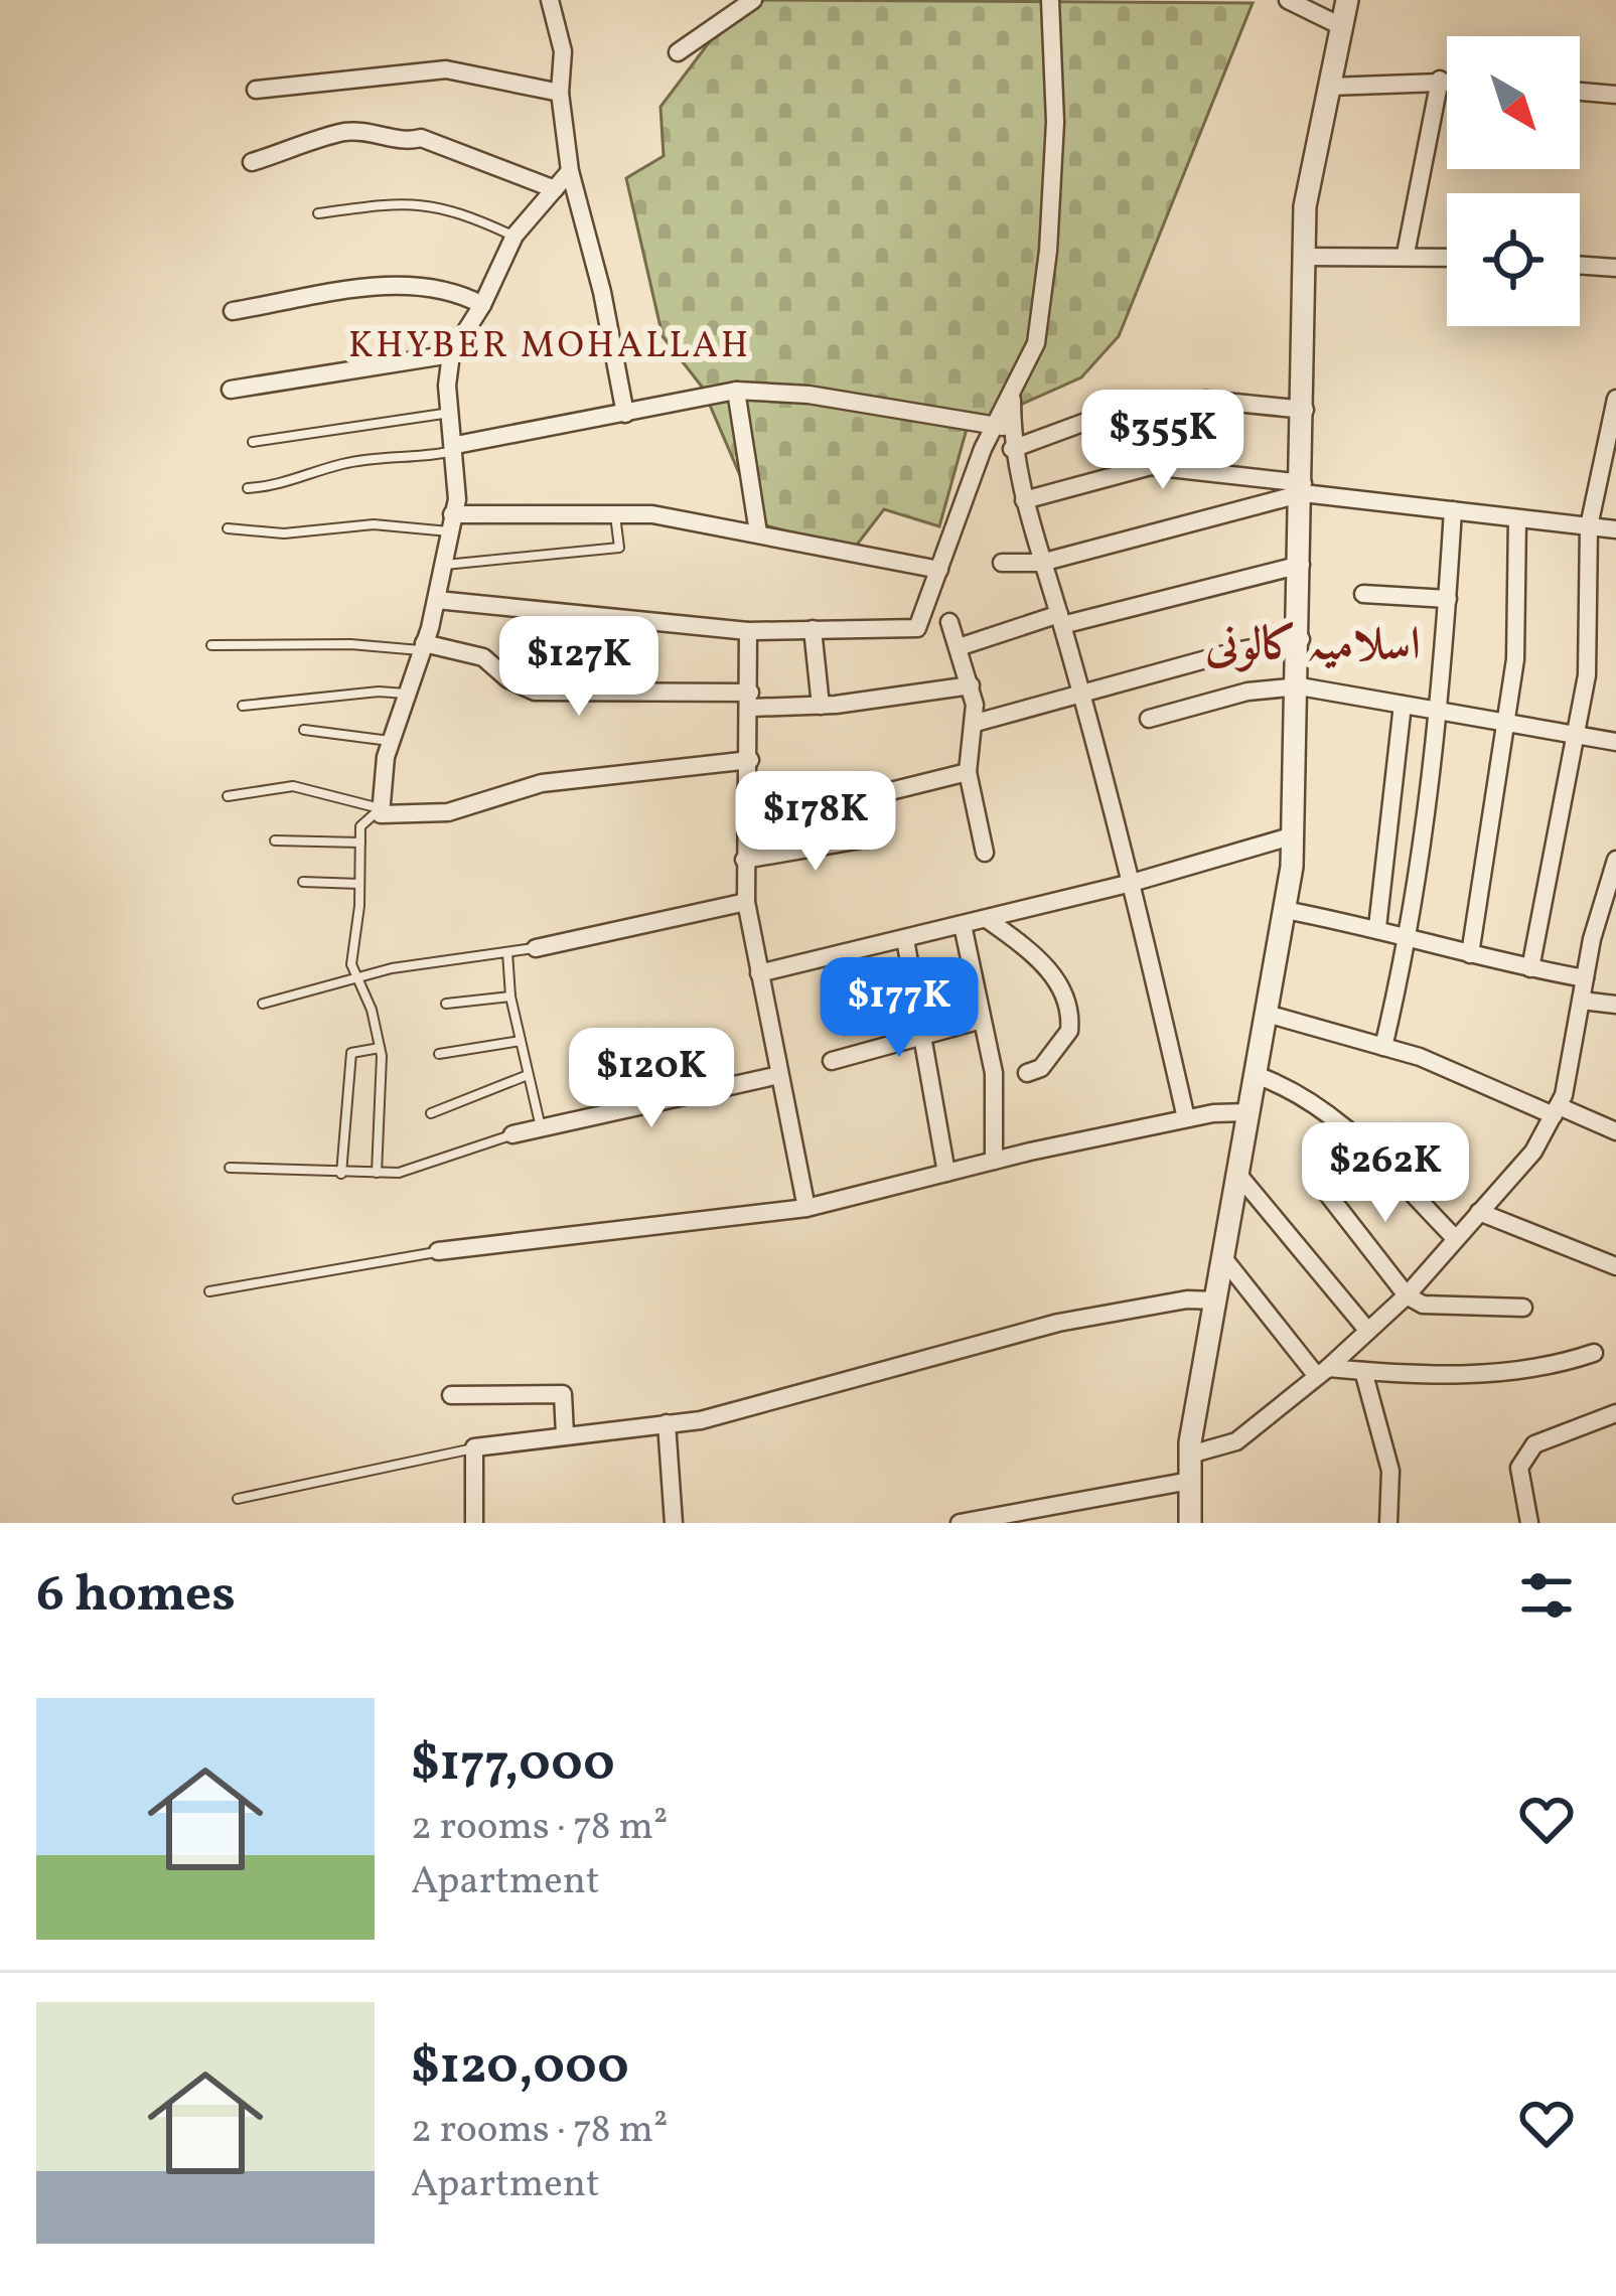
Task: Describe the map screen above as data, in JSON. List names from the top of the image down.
{
  "districts": ["KHYBER MOHALLAH", "اسلامیہ کالونی"],
  "north": "bottom right",
  "page": {
    "price": [
      "$355K",
      "$127K",
      "$178K",
      "$177K",
      "$120K",
      "$262K"
    ],
    "heading": "6 homes",
    "list": [
      {
        "name": "$177,000",
        "note": "2 rooms · 78 m² · Apartment"
      },
      {
        "name": "$120,000",
        "note": "2 rooms · 78 m² · Apartment"
      }
    ]
  }
}
